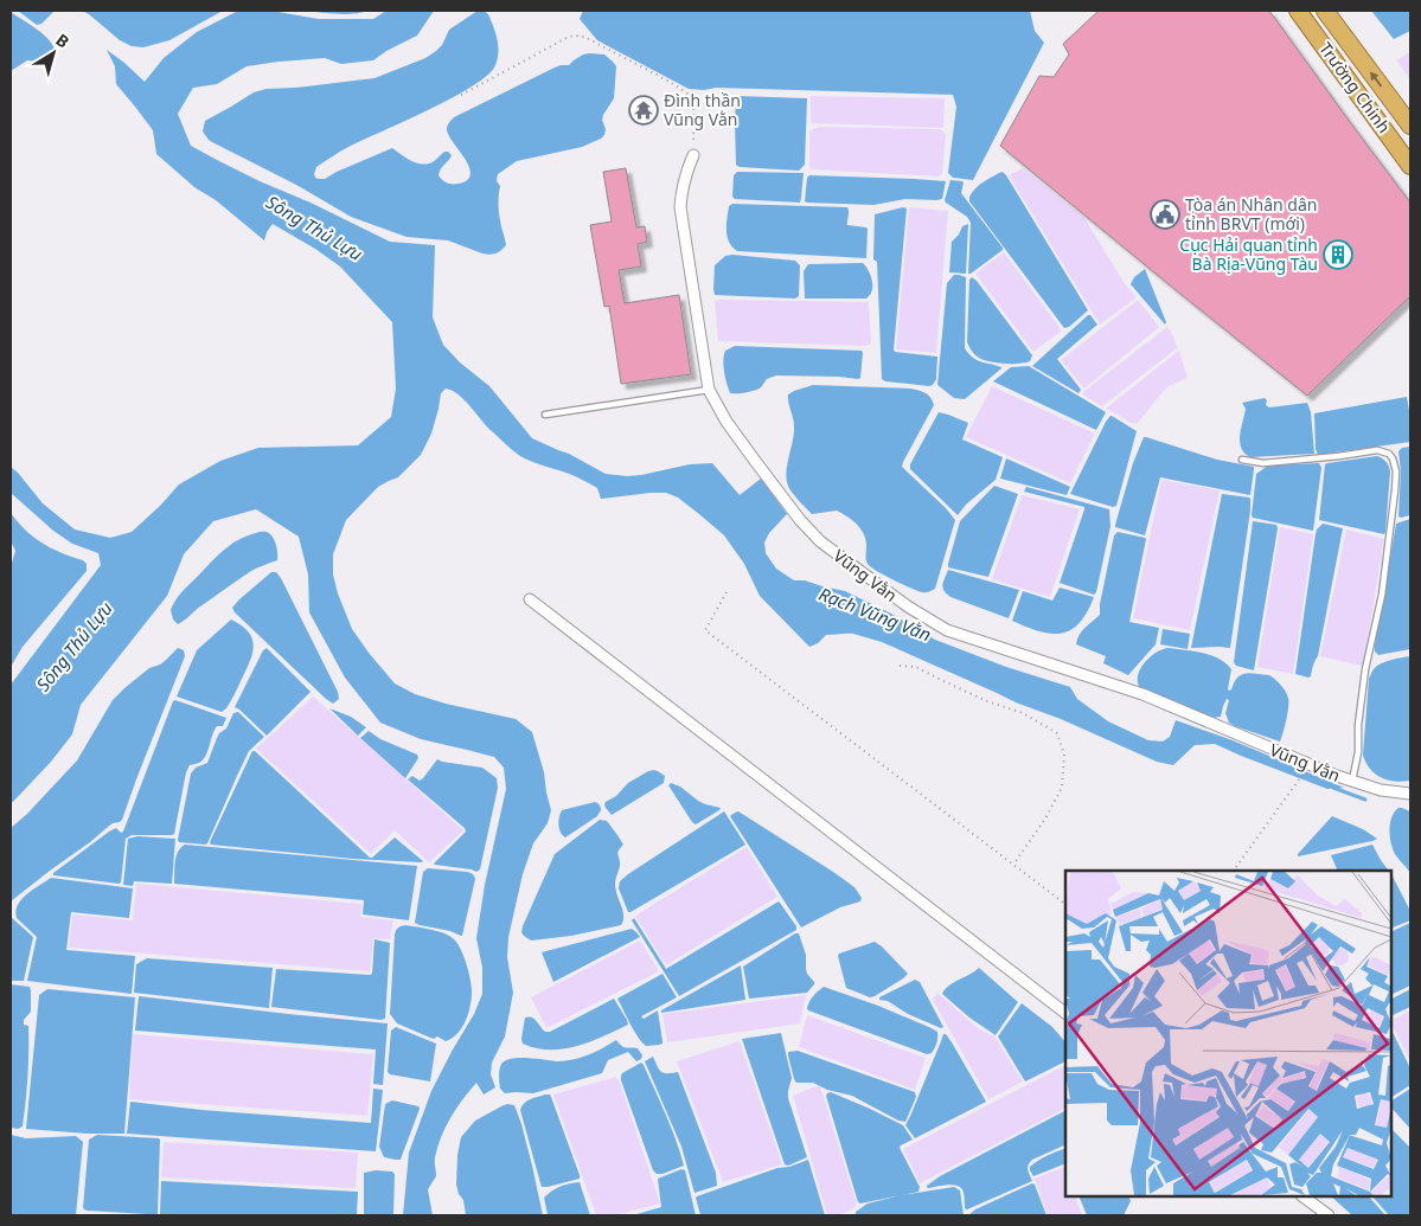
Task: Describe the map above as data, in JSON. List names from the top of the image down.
{
  "streets": {
    "highway": ["Trường Chinh"],
    "street": ["Vũng Vằn"]
  },
  "water": ["Sông Thủ Lựu", "Rạch Vũng Vằn"],
  "places": {
    "temple": ["Đình thần Vũng Vằn"],
    "public building": ["Tòa án Nhân dân tỉnh BRVT (mới)"],
    "building": ["Cục Hải quan tỉnh Bà Rịa-Vũng Tàu"]
  },
  "north": "top right"
}
